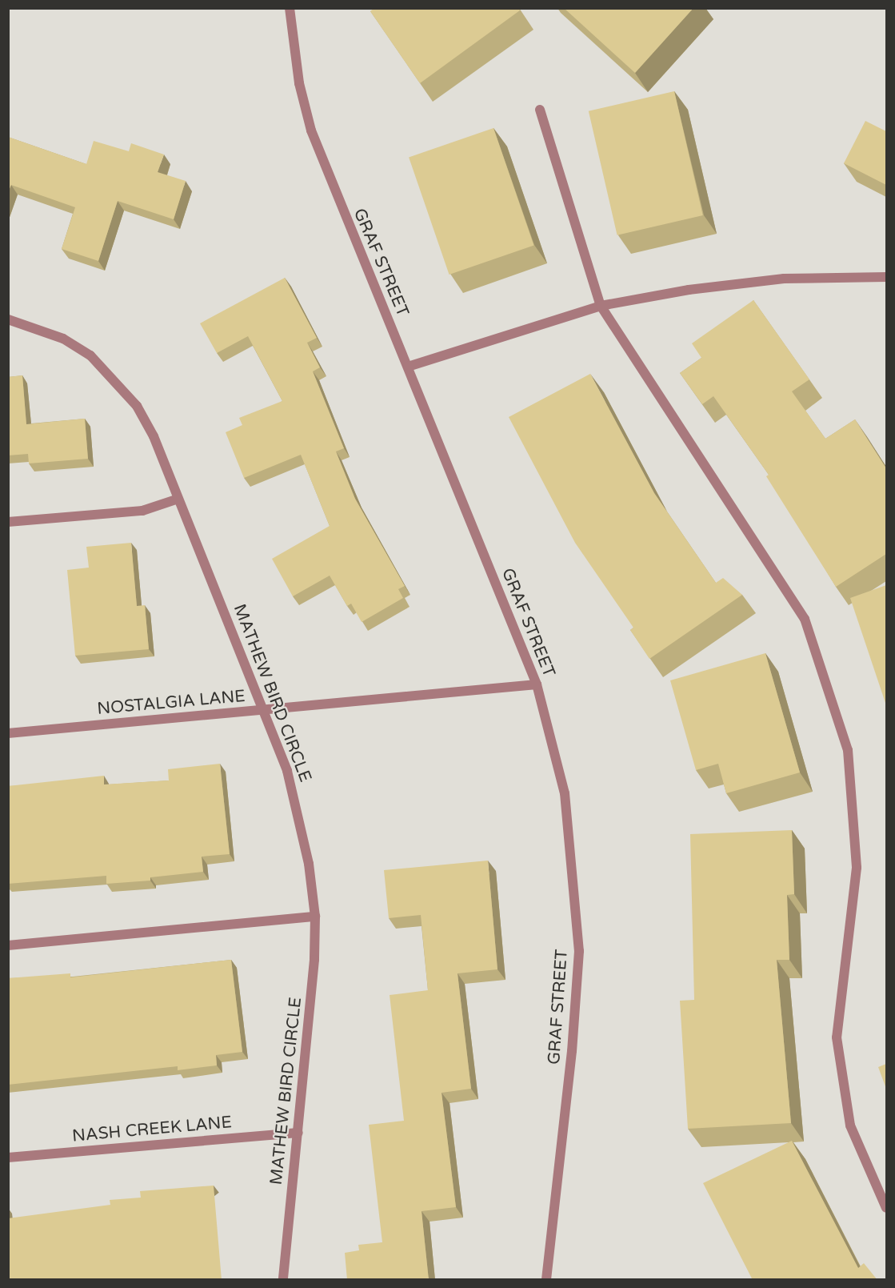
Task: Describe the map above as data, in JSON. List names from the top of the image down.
{
  "streets": {
    "street": [
      "GRAF STREET",
      "MATHEW BIRD CIRCLE",
      "NOSTALGIA LANE",
      "NASH CREEK LANE"
    ]
  },
  "crossings": [
    ["GRAF STREET", "NOSTALGIA LANE"],
    ["MATHEW BIRD CIRCLE", "NOSTALGIA LANE"],
    ["MATHEW BIRD CIRCLE", "NASH CREEK LANE"]
  ]
}
